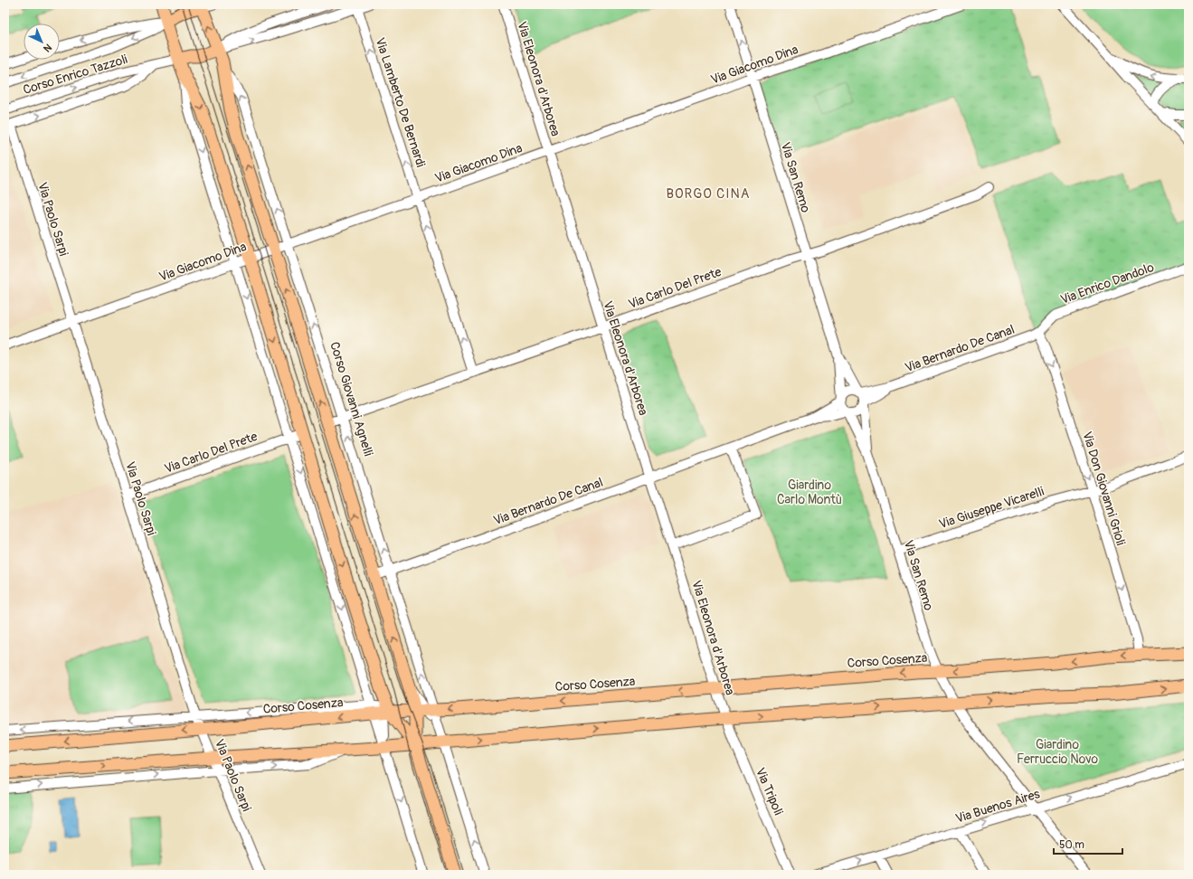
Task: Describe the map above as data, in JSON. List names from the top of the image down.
{
  "streets": {
    "main road": ["Corso Giovanni Agnelli", "Corso Cosenza"],
    "street": [
      "Via Giacomo Dina",
      "Corso Enrico Tazzoli",
      "Via Eleonora d'Arborea",
      "Via Lamberto De Bernardi",
      "Via San Remo",
      "Via Paolo Sarpi",
      "Via Enrico Dandolo",
      "Via Carlo Del Prete",
      "Via Bernardo De Canal",
      "Via Don Giovanni Grioli",
      "Via Giuseppe Vicarelli",
      "Via Tripoli",
      "Via Buenos Aires"
    ]
  },
  "crossings": [
    ["Via Giacomo Dina", "Via Eleonora d'Arborea"],
    ["Via Giacomo Dina", "Via Lamberto De Bernardi"],
    ["Via Giacomo Dina", "Via San Remo"],
    ["Via Giacomo Dina", "Via Paolo Sarpi"],
    ["Via Giacomo Dina", "Corso Giovanni Agnelli"],
    ["Corso Enrico Tazzoli", "Via Paolo Sarpi"],
    ["Corso Enrico Tazzoli", "Corso Giovanni Agnelli"],
    ["Via Eleonora d'Arborea", "Via Carlo Del Prete"],
    ["Via Eleonora d'Arborea", "Via Bernardo De Canal"],
    ["Via Eleonora d'Arborea", "Corso Cosenza"],
    ["Via Eleonora d'Arborea", "Via Tripoli"],
    ["Via Lamberto De Bernardi", "Via Carlo Del Prete"],
    ["Via San Remo", "Via Carlo Del Prete"],
    ["Via San Remo", "Via Bernardo De Canal"],
    ["Via San Remo", "Via Giuseppe Vicarelli"],
    ["Via San Remo", "Corso Cosenza"],
    ["Via San Remo", "Via Buenos Aires"],
    ["Via Paolo Sarpi", "Via Carlo Del Prete"],
    ["Via Paolo Sarpi", "Corso Cosenza"],
    ["Via Enrico Dandolo", "Via Bernardo De Canal"],
    ["Via Enrico Dandolo", "Via Don Giovanni Grioli"],
    ["Via Carlo Del Prete", "Corso Giovanni Agnelli"],
    ["Via Bernardo De Canal", "Corso Giovanni Agnelli"],
    ["Via Bernardo De Canal", "Via Don Giovanni Grioli"],
    ["Corso Giovanni Agnelli", "Corso Cosenza"],
    ["Via Don Giovanni Grioli", "Via Giuseppe Vicarelli"],
    ["Via Don Giovanni Grioli", "Corso Cosenza"]
  ],
  "one_way": ["Via Lamberto De Bernardi", "Via Don Giovanni Grioli", "Via Buenos Aires"],
  "districts": ["BORGO CINA"],
  "parks": ["Giardino Carlo Montù", "Giardino Ferruccio Novo"],
  "scale_bar": "50 m",
  "north": "bottom right"
}
